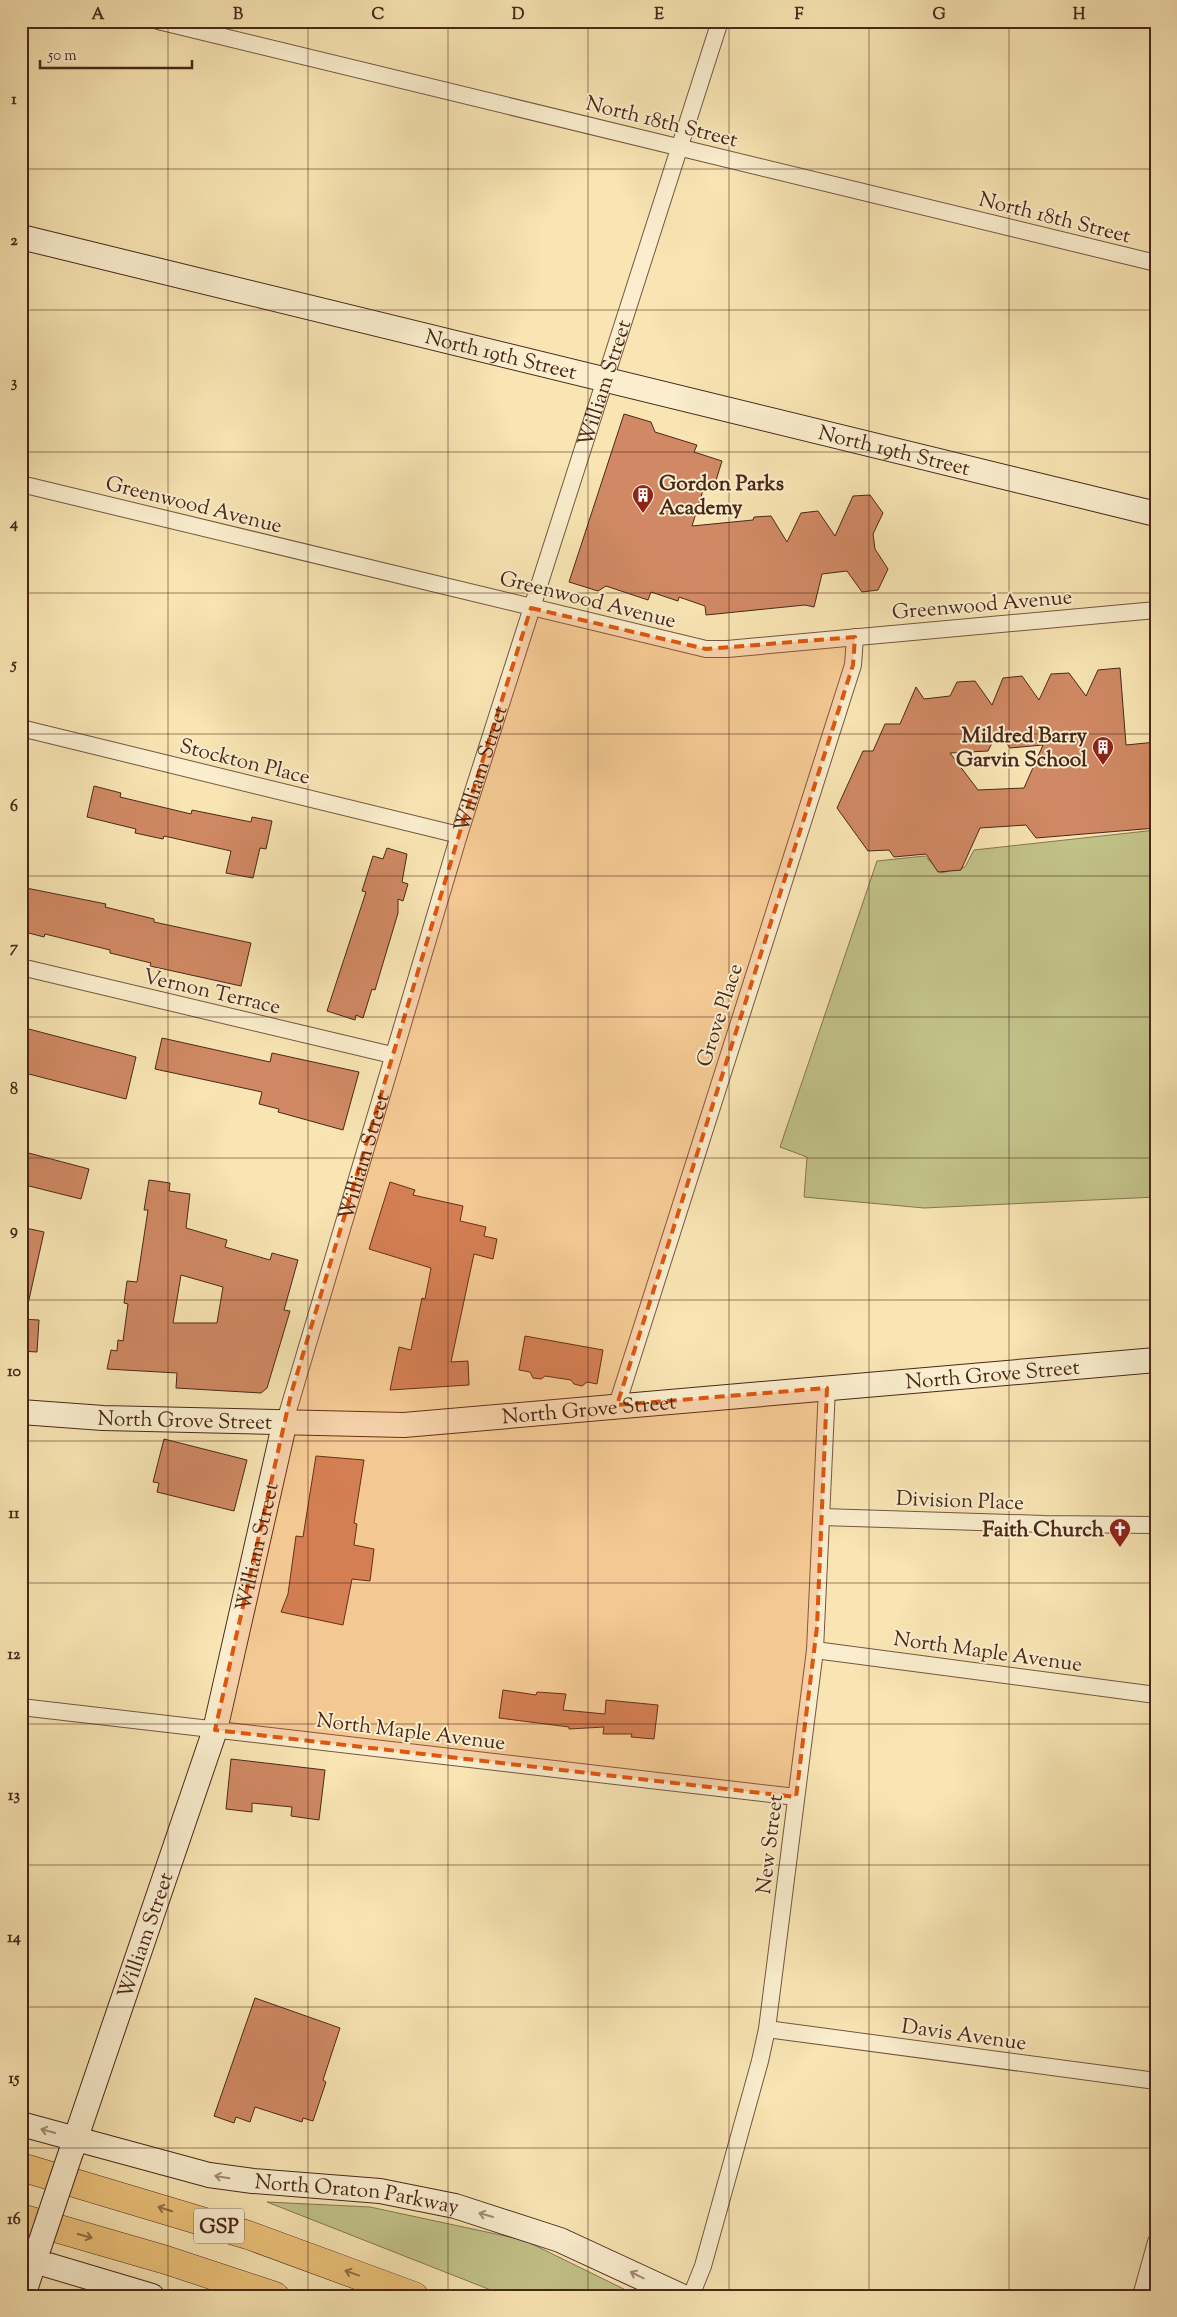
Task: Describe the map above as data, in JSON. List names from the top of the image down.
{
  "streets": {
    "highway": ["GSP"],
    "street": [
      "North 18th Street",
      "North 19th Street",
      "William Street",
      "Greenwood Avenue",
      "Stockton Place",
      "Vernon Terrace",
      "Grove Place",
      "North Grove Street",
      "Division Place",
      "North Maple Avenue",
      "New Street",
      "Davis Avenue",
      "North Oraton Parkway"
    ]
  },
  "crossings": [
    ["North 18th Street", "William Street"],
    ["North 19th Street", "William Street"],
    ["William Street", "Greenwood Avenue"],
    ["William Street", "Stockton Place"],
    ["William Street", "Vernon Terrace"],
    ["William Street", "North Grove Street"],
    ["William Street", "North Maple Avenue"],
    ["William Street", "North Oraton Parkway"],
    ["Greenwood Avenue", "Grove Place"],
    ["Grove Place", "North Grove Street"],
    ["North Grove Street", "New Street"],
    ["Division Place", "New Street"],
    ["North Maple Avenue", "New Street"],
    ["New Street", "Davis Avenue"]
  ],
  "one_way": ["North Oraton Parkway"],
  "places": {
    "building": ["Gordon Parks Academy", "Mildred Barry Garvin School"],
    "church": ["Faith Church"]
  },
  "scale_bar": "50 m",
  "grid": {
    "columns": [
      "A",
      "B",
      "C",
      "D",
      "E",
      "F",
      "G",
      "H"
    ],
    "rows": [
      "1",
      "2",
      "3",
      "4",
      "5",
      "6",
      "7",
      "8",
      "9",
      "10",
      "11",
      "12",
      "13",
      "14",
      "15",
      "16"
    ]
  }
}
